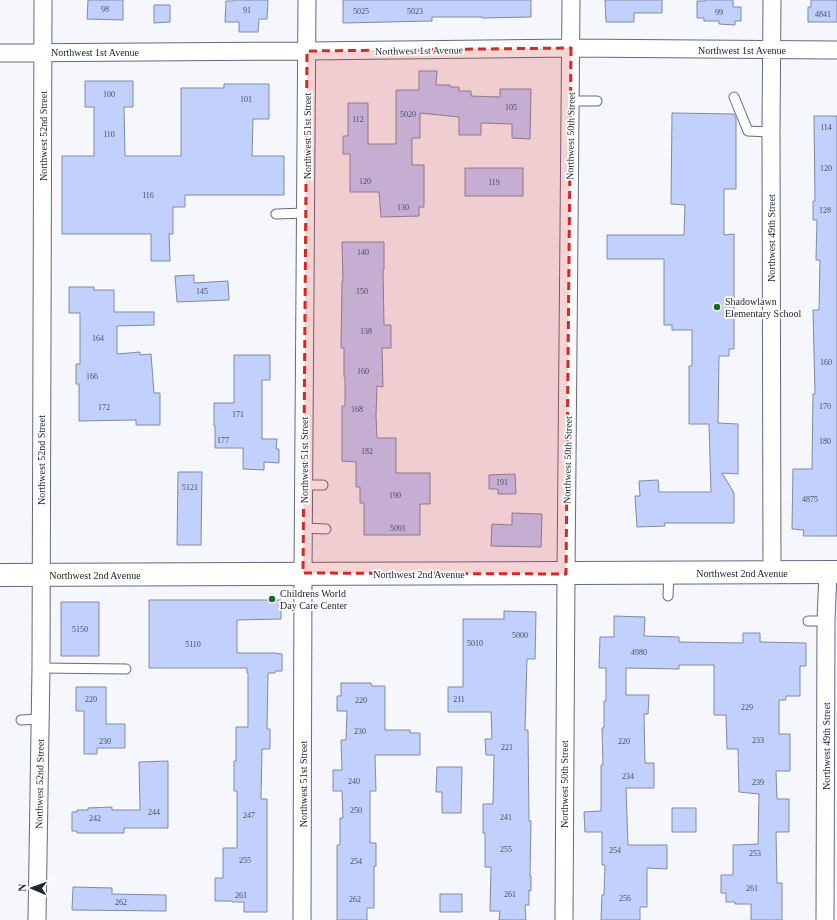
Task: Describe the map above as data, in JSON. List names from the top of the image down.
{
  "streets": {
    "street": [
      "Northwest 1st Avenue",
      "Northwest 52nd Street",
      "Northwest 51st Street",
      "Northwest 50th Street",
      "Northwest 49th Street",
      "Northwest 2nd Avenue"
    ]
  },
  "crossings": [
    ["Northwest 1st Avenue", "Northwest 52nd Street"],
    ["Northwest 1st Avenue", "Northwest 51st Street"],
    ["Northwest 1st Avenue", "Northwest 50th Street"],
    ["Northwest 1st Avenue", "Northwest 49th Street"],
    ["Northwest 52nd Street", "Northwest 2nd Avenue"],
    ["Northwest 51st Street", "Northwest 2nd Avenue"],
    ["Northwest 50th Street", "Northwest 2nd Avenue"],
    ["Northwest 49th Street", "Northwest 2nd Avenue"]
  ],
  "places": ["Shadowlawn Elementary School", "Childrens World Day Care Center"],
  "house_numbers": [
    "98",
    "91",
    "5025",
    "5023",
    "99",
    "4841",
    "100",
    "101",
    "105",
    "5020",
    "112",
    "114",
    "110",
    "120",
    "120",
    "119",
    "116",
    "130",
    "128",
    "140",
    "145",
    "150",
    "138",
    "164",
    "160",
    "160",
    "166",
    "170",
    "172",
    "168",
    "171",
    "177",
    "180",
    "182",
    "191",
    "5121",
    "190",
    "4875",
    "5091",
    "5150",
    "5000",
    "5010",
    "5110",
    "4980",
    "220",
    "211",
    "220",
    "229",
    "230",
    "233",
    "230",
    "220",
    "221",
    "234",
    "240",
    "239",
    "250",
    "244",
    "247",
    "241",
    "242",
    "255",
    "254",
    "253",
    "255",
    "254",
    "261",
    "261",
    "261",
    "256",
    "262",
    "262"
  ],
  "north": "left"
}
